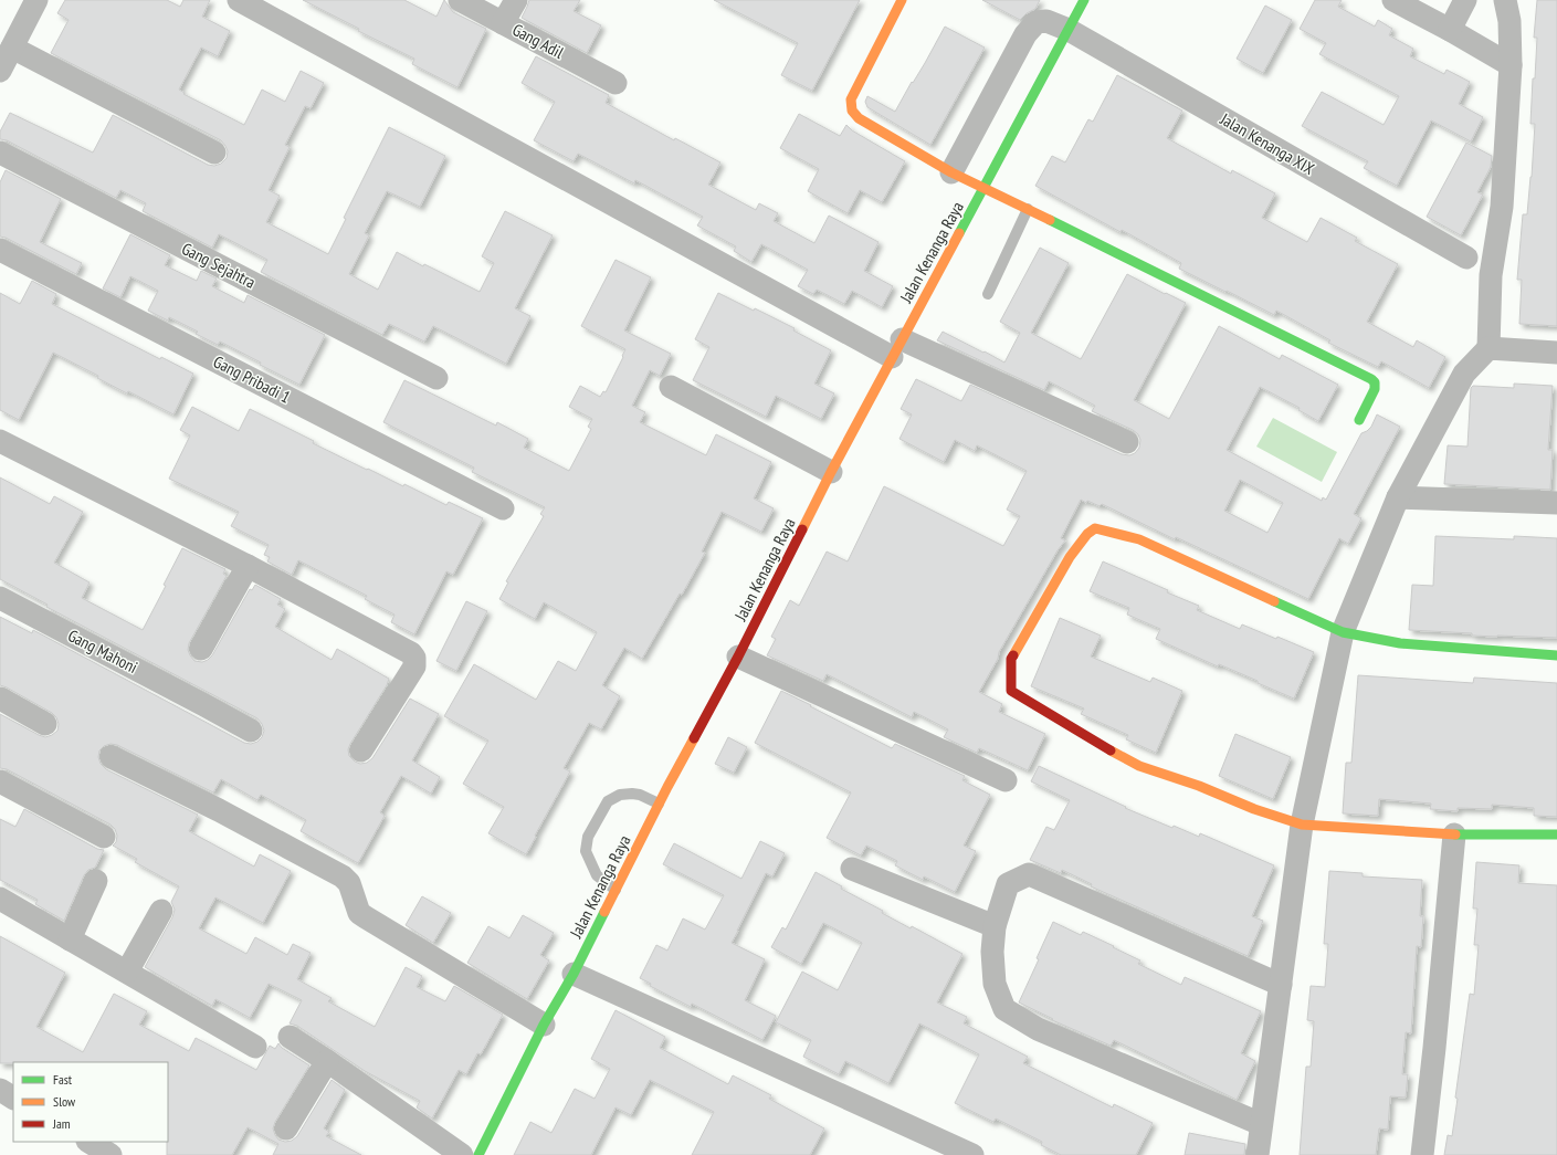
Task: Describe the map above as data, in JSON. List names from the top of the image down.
{
  "streets": {
    "street": [
      "Gang Adil",
      "Jalan Kenanga XIX",
      "Jalan Kenanga Raya",
      "Gang Sejahtra",
      "Gang Pribadi 1",
      "Gang Mahoni"
    ]
  },
  "crossings": [
    ["Jalan Kenanga XIX", "Jalan Kenanga Raya"]
  ],
  "legend": ["Fast", "Slow", "Jam"]
}
